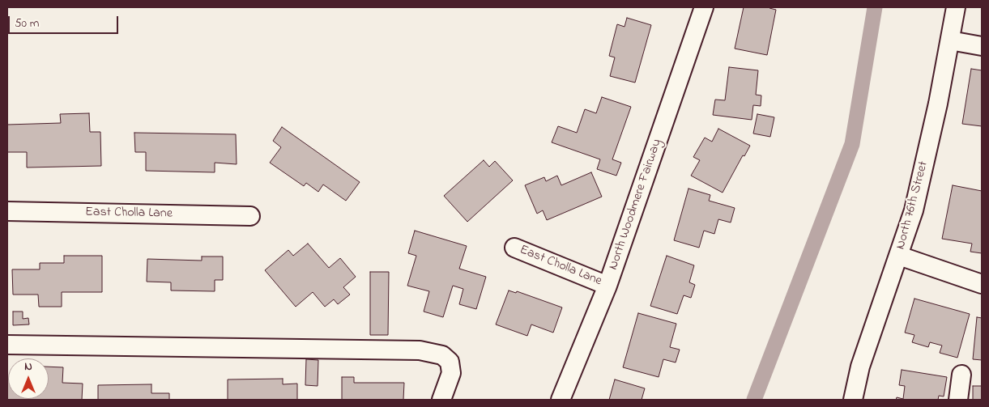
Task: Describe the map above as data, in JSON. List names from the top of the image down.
{
  "streets": {
    "street": ["North Woodmere Fairway", "North 76th Street", "East Cholla Lane"]
  },
  "crossings": [
    ["North Woodmere Fairway", "East Cholla Lane"]
  ],
  "scale_bar": "50 m",
  "north": "top"
}
